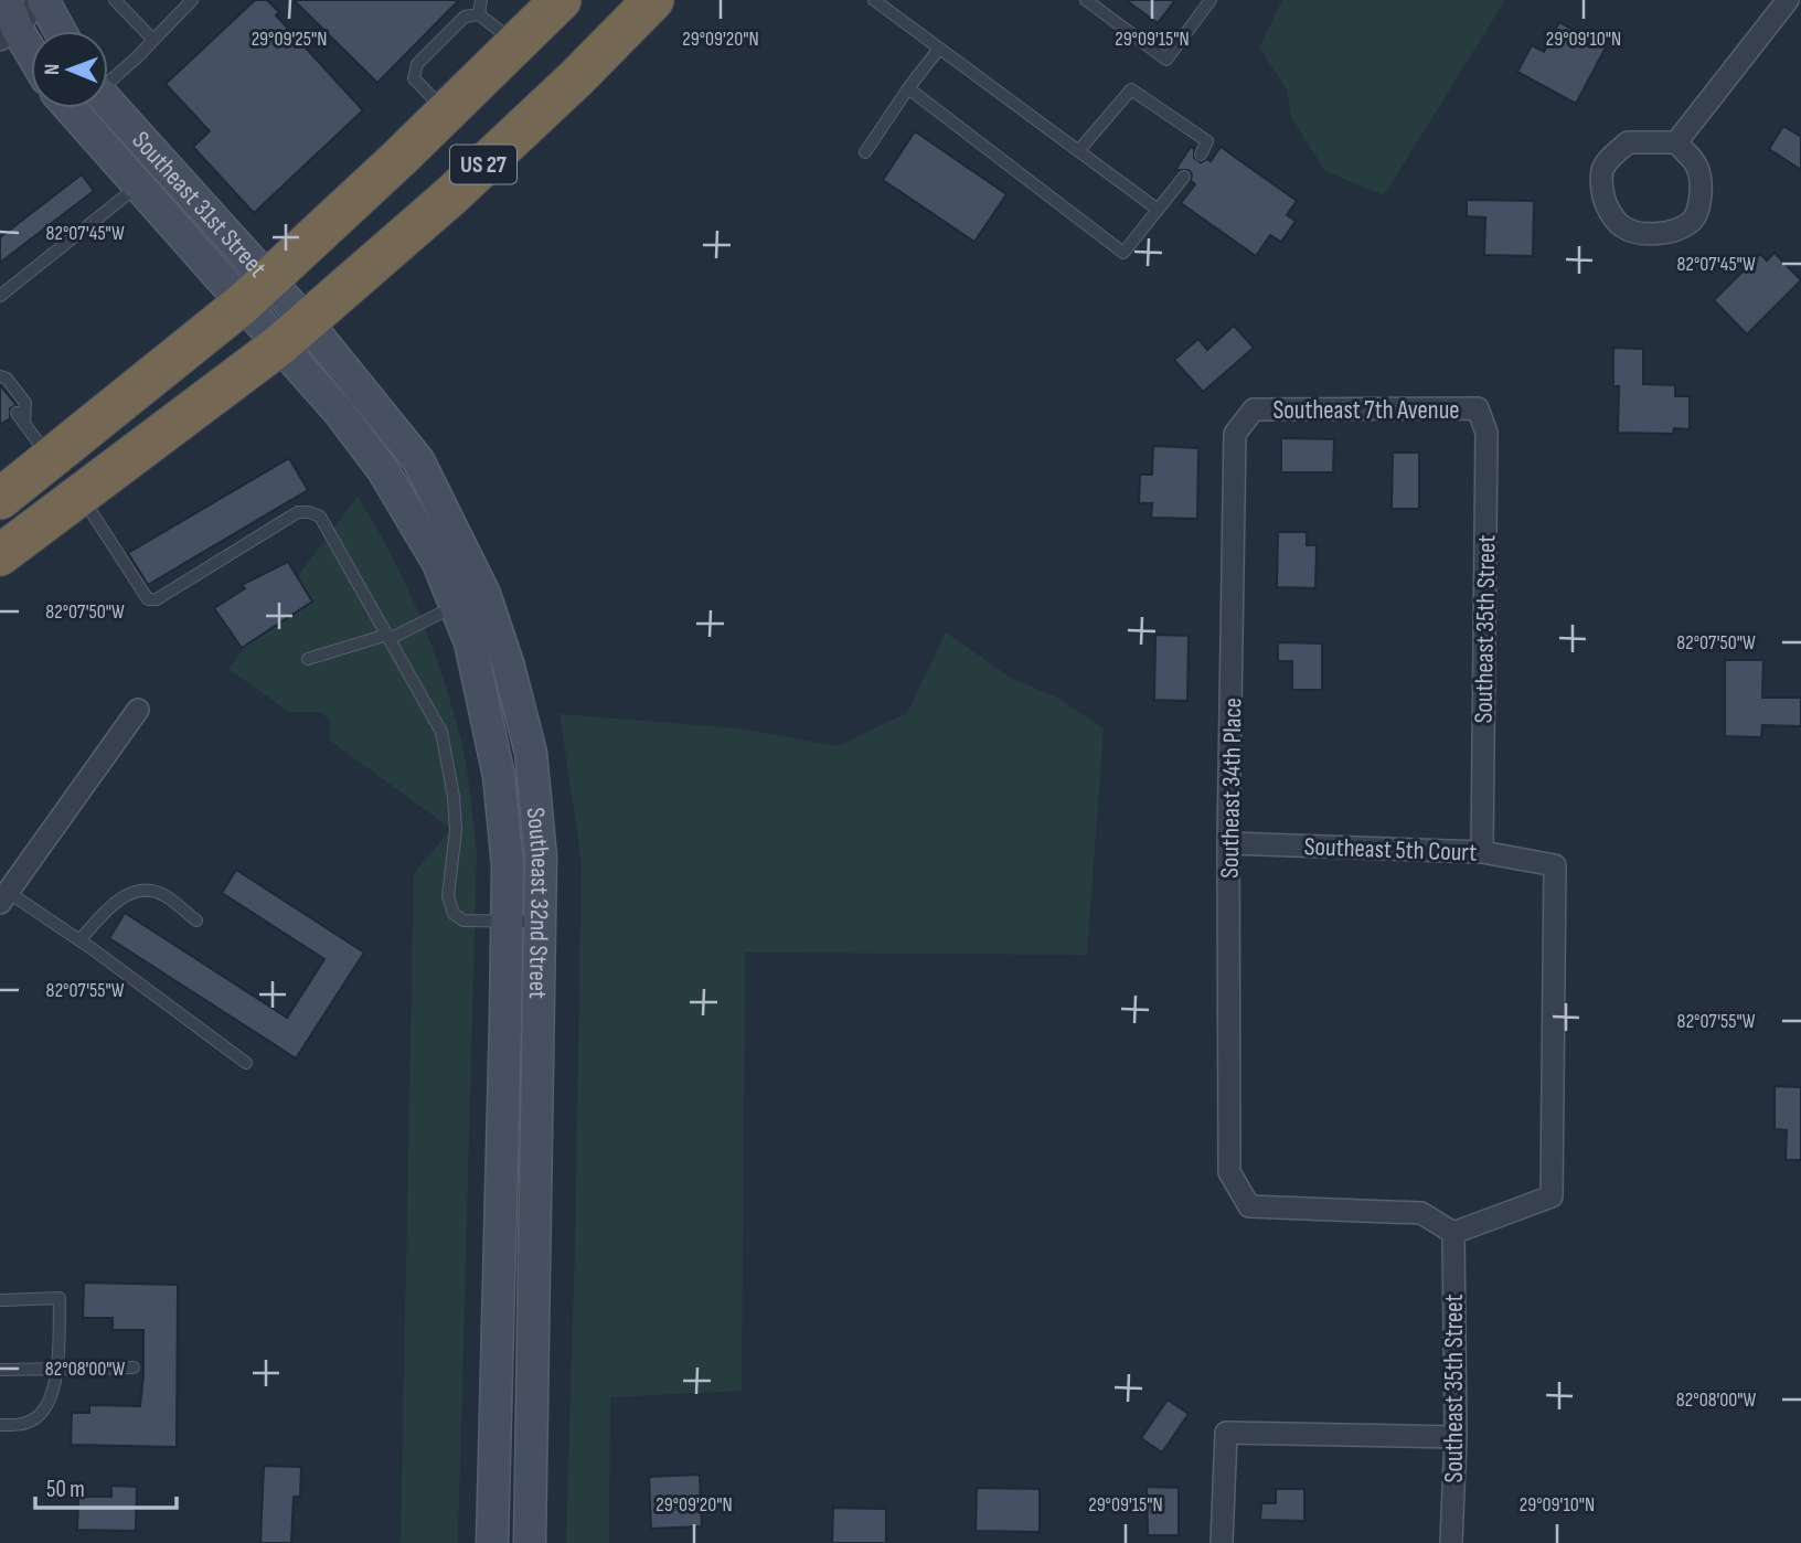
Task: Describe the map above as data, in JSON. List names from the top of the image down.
{
  "streets": {
    "highway": ["US 27"],
    "main road": ["Southeast 31st Street", "Southeast 32nd Street"],
    "street": [
      "Southeast 7th Avenue",
      "Southeast 35th Street",
      "Southeast 34th Place",
      "Southeast 5th Court"
    ]
  },
  "crossings": [
    ["US 27", "Southeast 31st Street"],
    ["US 27", "Southeast 32nd Street"],
    ["Southeast 31st Street", "Southeast 32nd Street"],
    ["Southeast 7th Avenue", "Southeast 35th Street"],
    ["Southeast 7th Avenue", "Southeast 34th Place"],
    ["Southeast 35th Street", "Southeast 34th Place"],
    ["Southeast 35th Street", "Southeast 5th Court"],
    ["Southeast 34th Place", "Southeast 5th Court"]
  ],
  "scale_bar": "50 m",
  "north": "left",
  "coordinates": [
    "29°09'25\"N",
    "29°09'20\"N",
    "29°09'15\"N",
    "29°09'10\"N",
    "82°07'45\"W",
    "82°07'50\"W",
    "82°07'55\"W",
    "82°08'00\"W"
  ]
}
